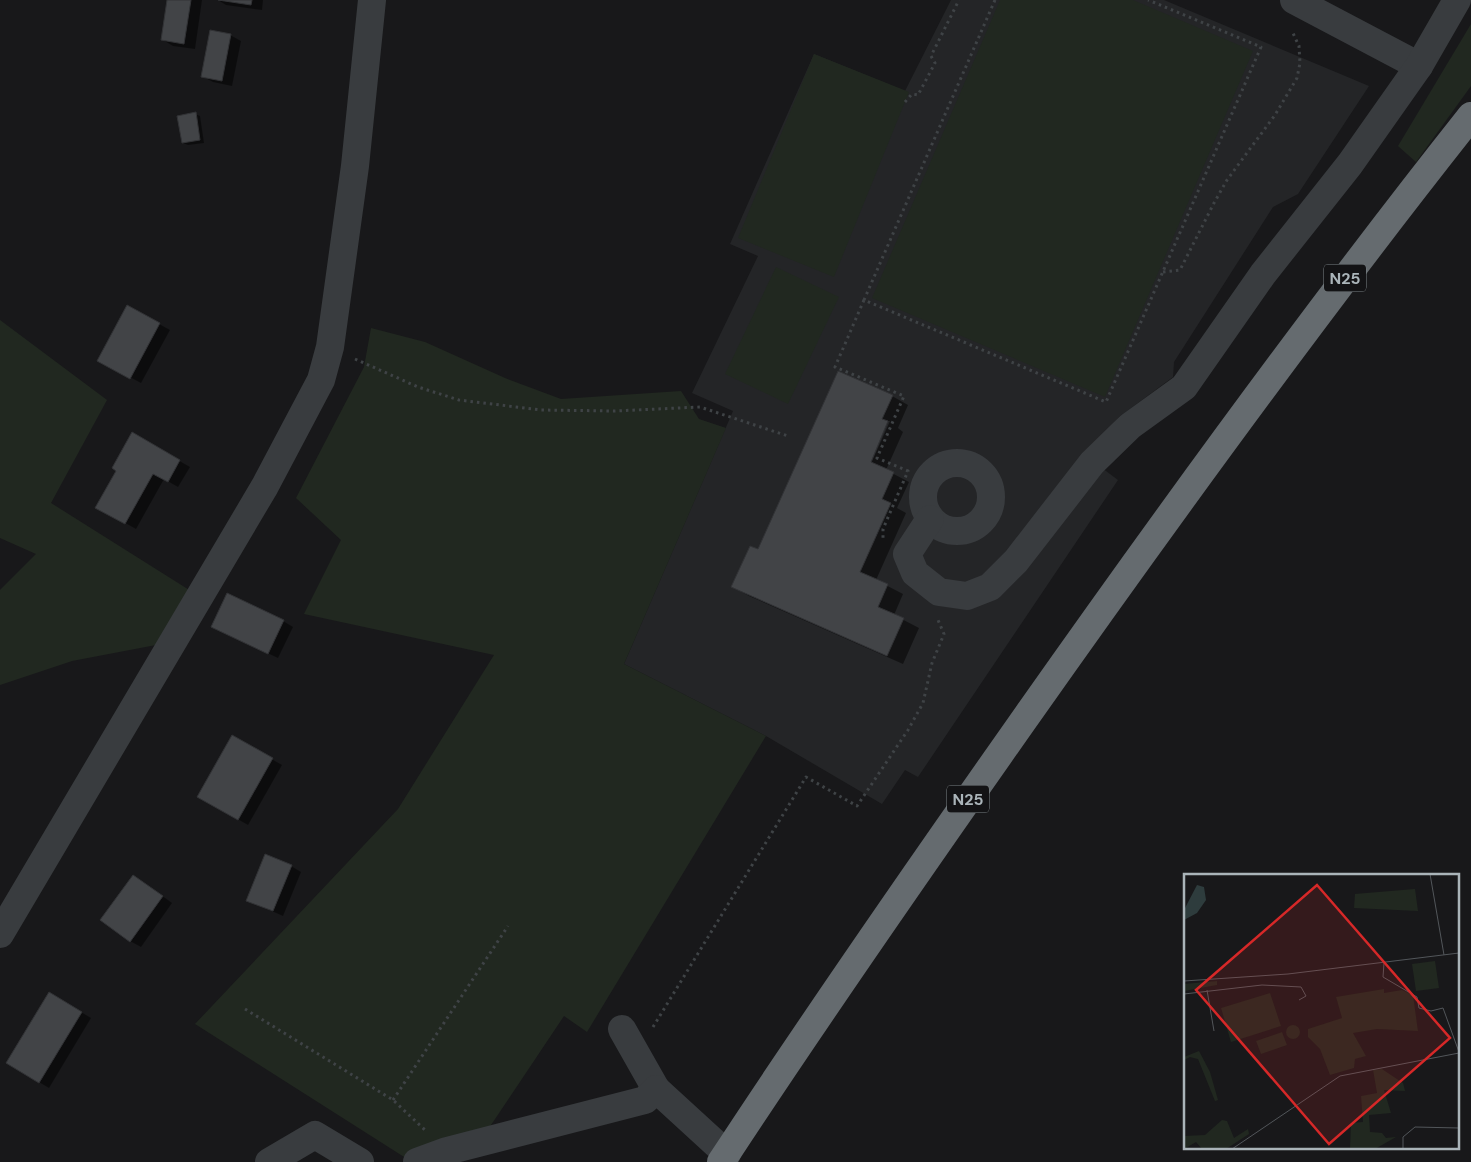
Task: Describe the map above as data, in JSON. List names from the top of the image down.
{
  "streets": {
    "highway": ["N25"]
  }
}
